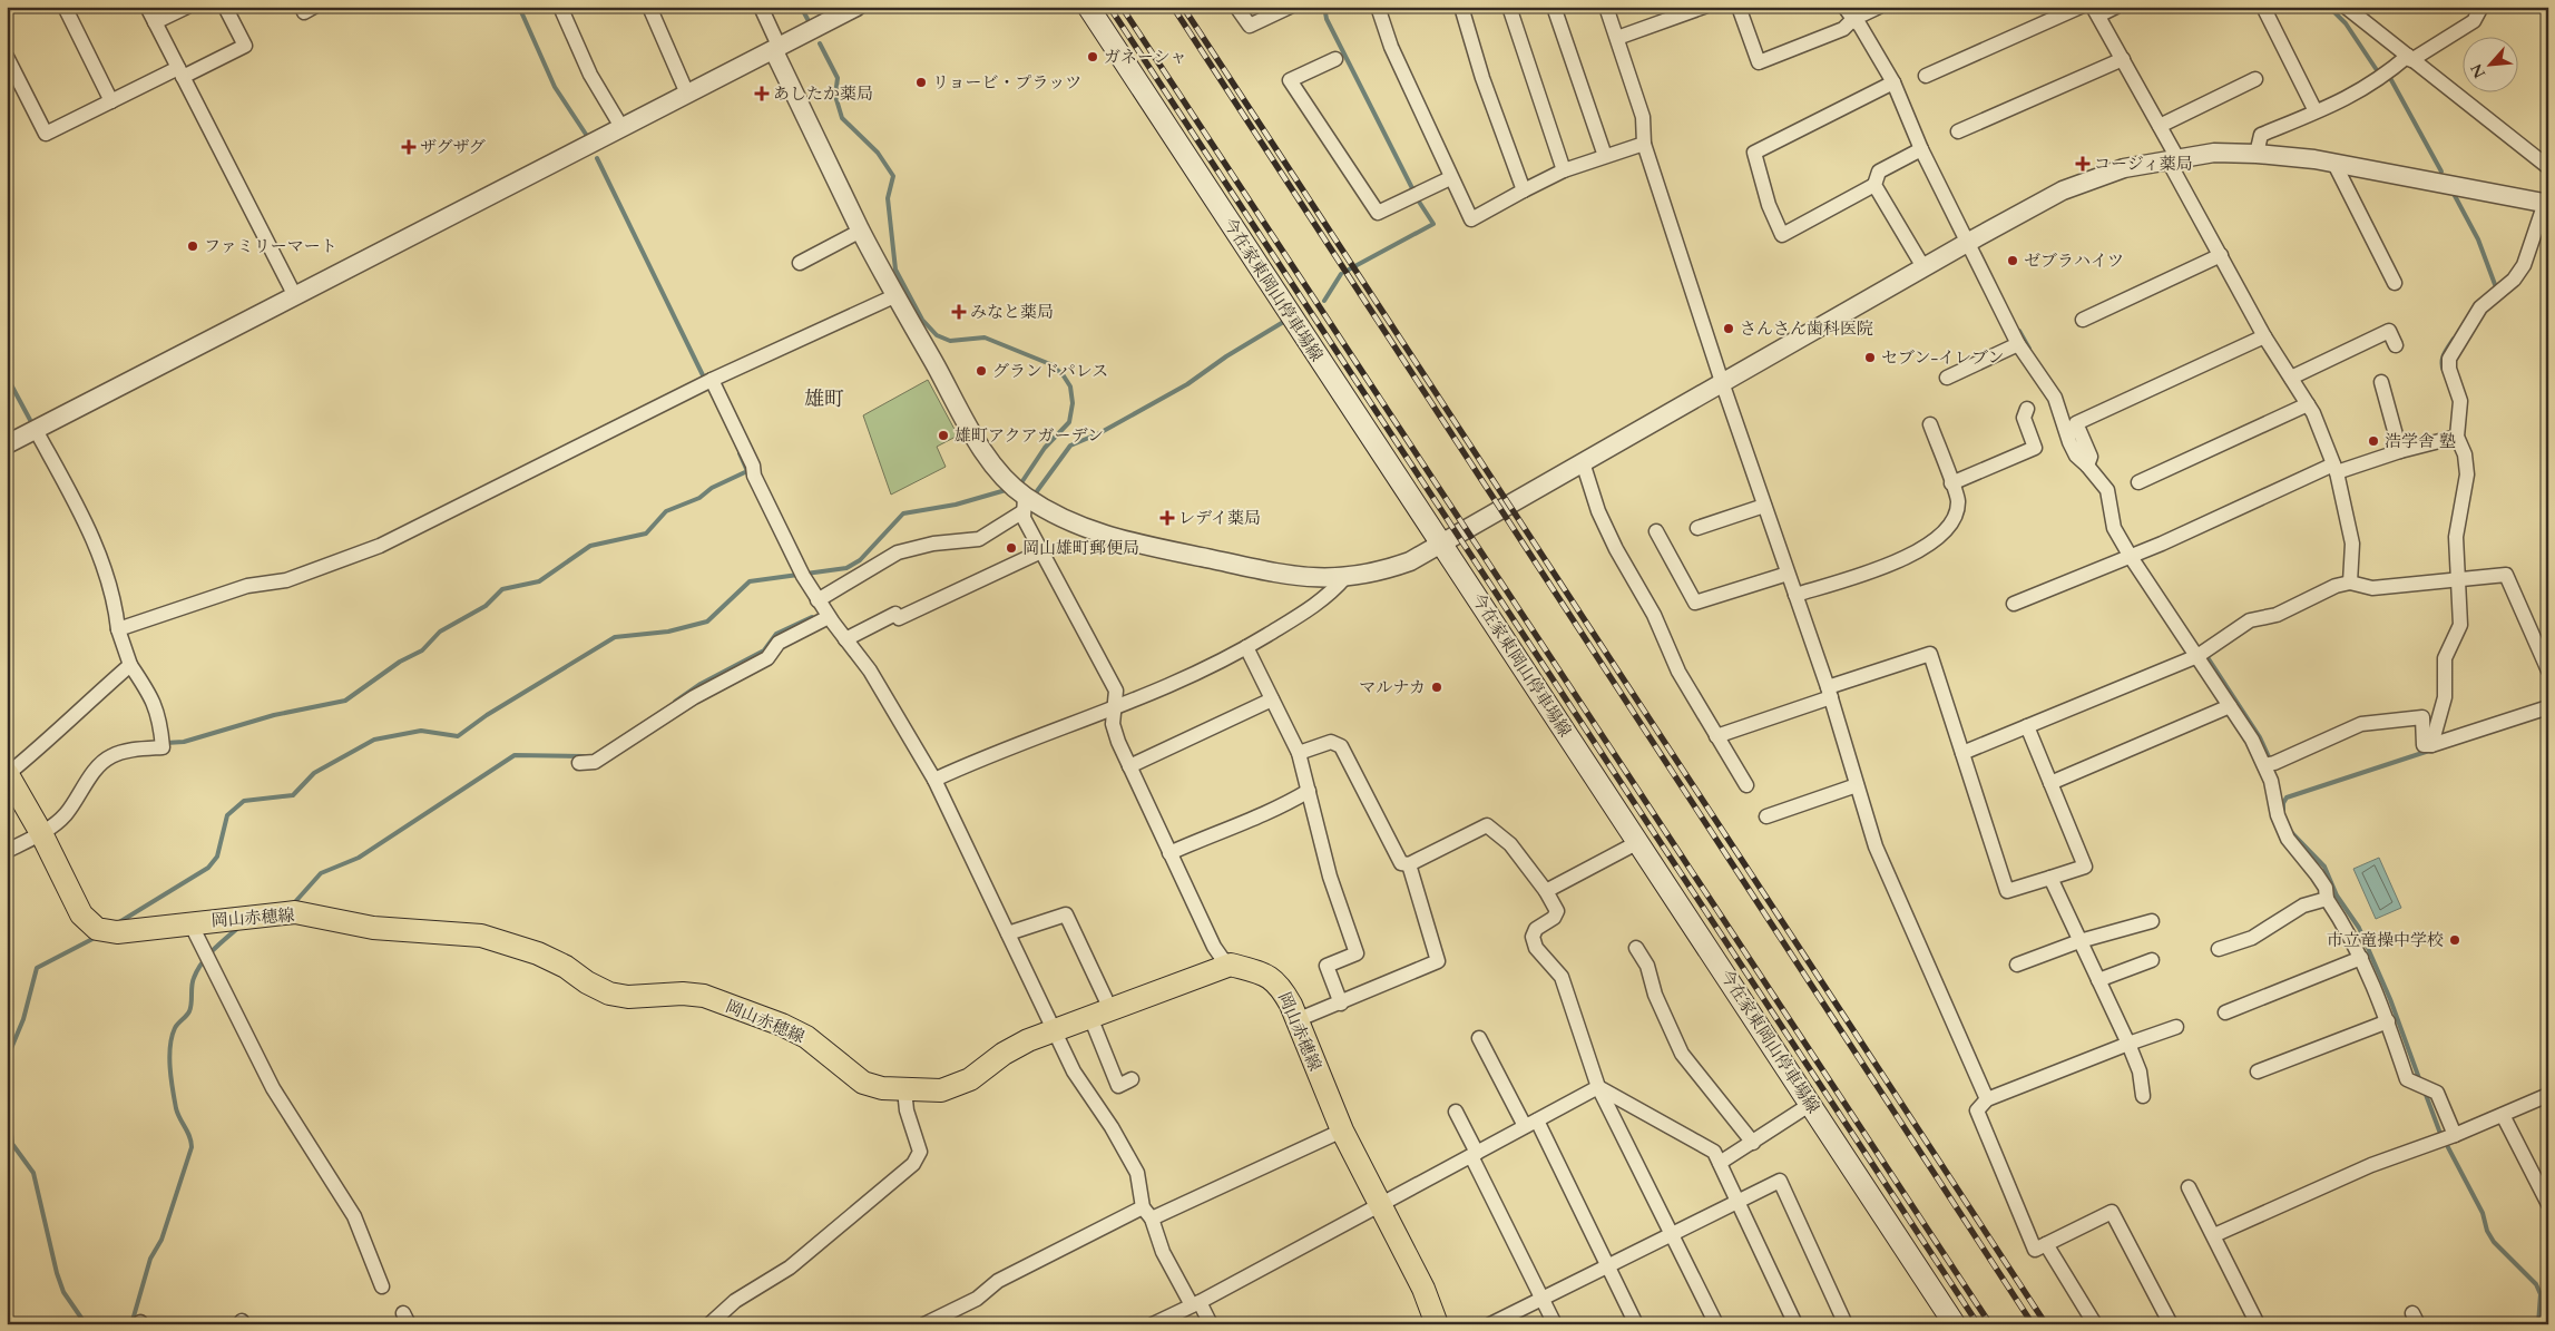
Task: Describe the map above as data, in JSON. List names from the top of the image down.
{
  "streets": {
    "main road": ["今在家東岡山停車場線", "岡山赤穂線"]
  },
  "districts": ["雄町"],
  "places": {
    "other": [
      "ガネーシャ",
      "リョービ・プラッツ",
      "ファミリーマート",
      "ゼブラハイツ",
      "さんさん歯科医院",
      "セブン-イレブン",
      "グランドパレス",
      "雄町アクアガーデン",
      "浩学舎 塾",
      "岡山雄町郵便局",
      "マルナカ",
      "市立竜操中学校"
    ],
    "health": [
      "あしたか薬局",
      "ザグザグ",
      "コージィ薬局",
      "みなと薬局",
      "レデイ薬局"
    ]
  },
  "north": "bottom left"
}
